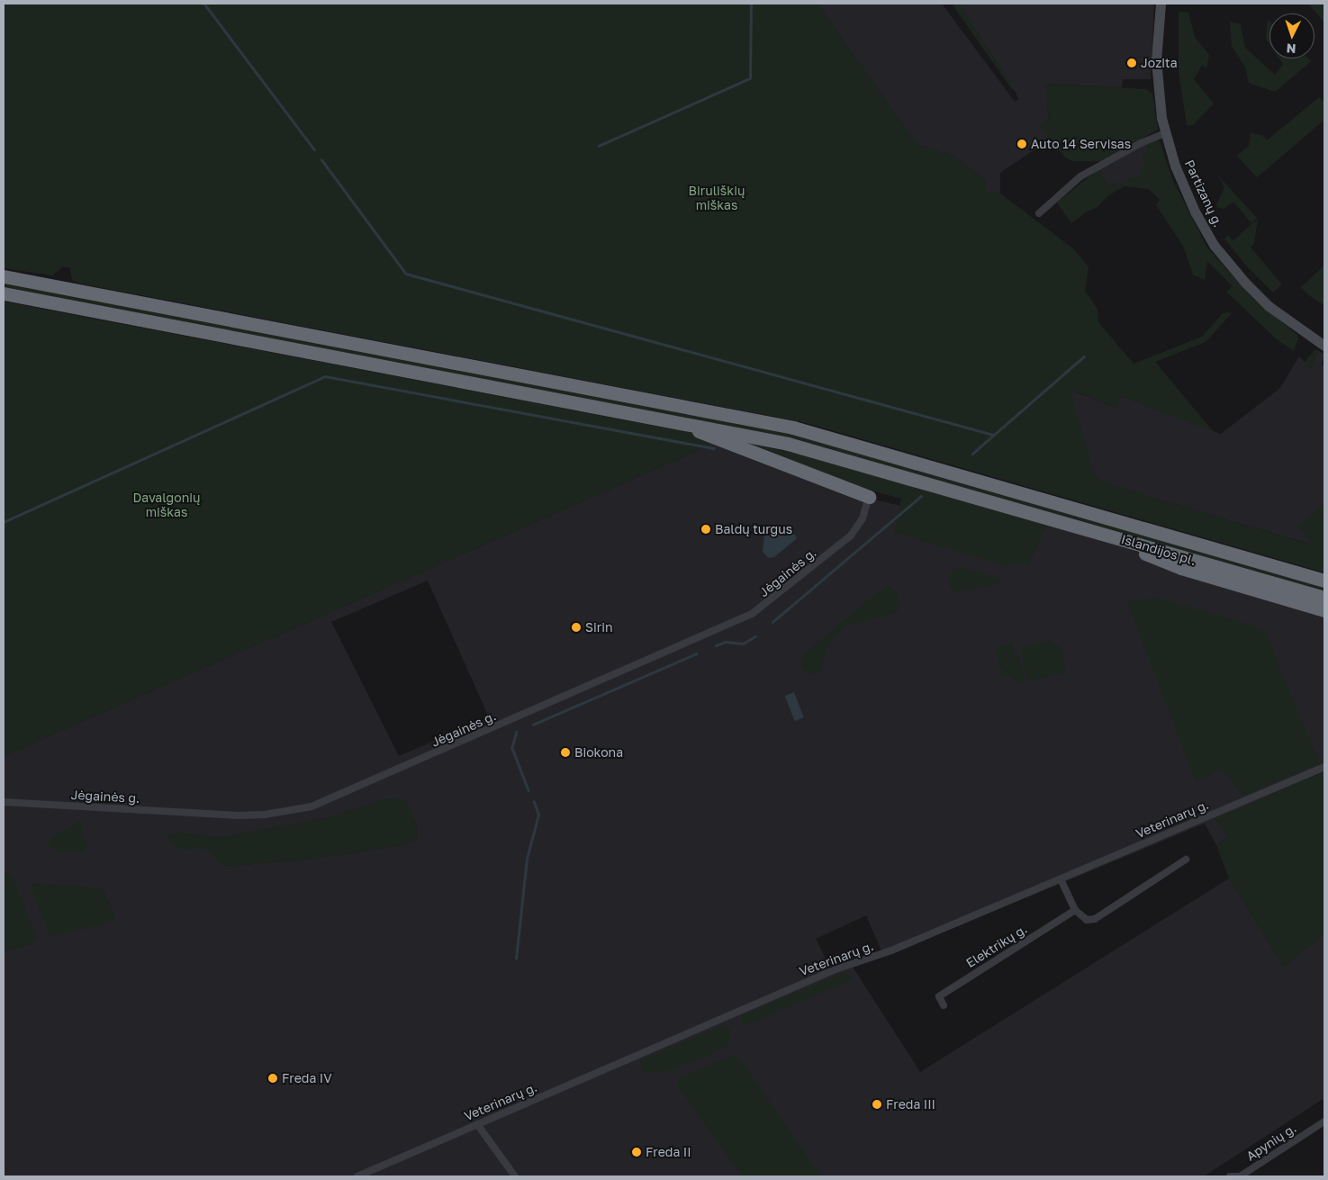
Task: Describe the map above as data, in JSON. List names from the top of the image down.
{
  "streets": {
    "highway": ["Islandijos pl."],
    "street": [
      "Partizanų g.",
      "Jėgainės g.",
      "Veterinarų g.",
      "Elektrikų g.",
      "Apynių g."
    ]
  },
  "parks": ["Biruliškių miškas", "Davalgonių miškas"],
  "places": [
    "Jozita",
    "Auto 14 Servisas",
    "Baldų turgus",
    "Sirin",
    "Biokona",
    "Freda IV",
    "Freda III",
    "Freda II"
  ],
  "north": "bottom"
}
